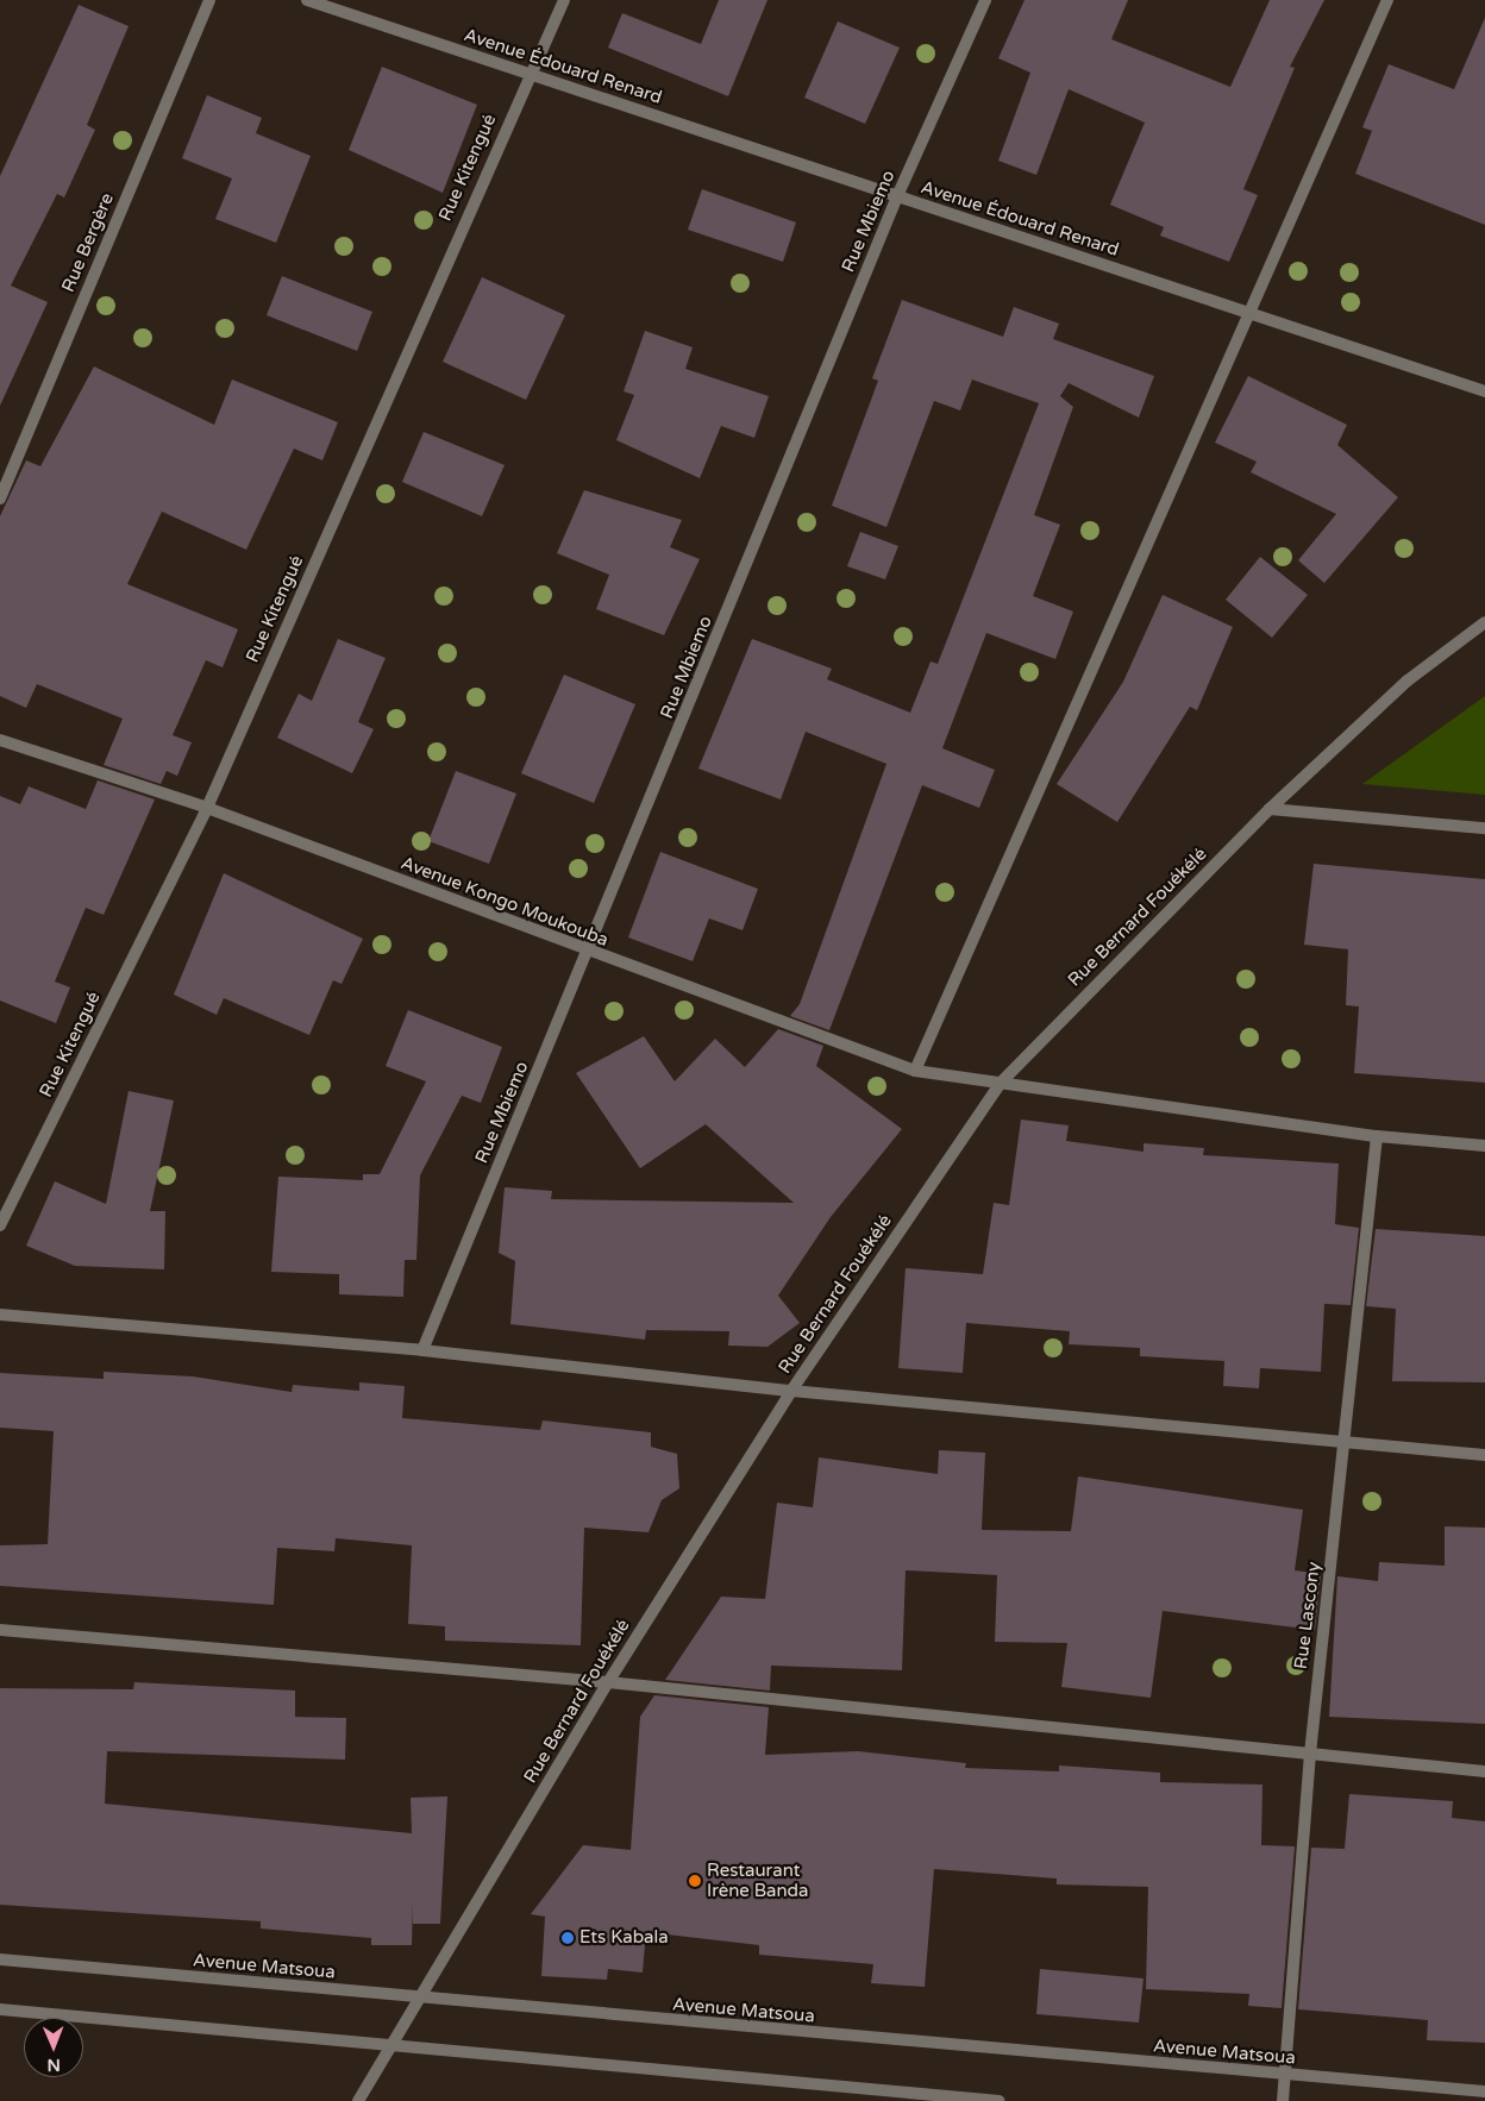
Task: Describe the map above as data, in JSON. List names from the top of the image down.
{
  "streets": {
    "street": [
      "Avenue Édouard Renard",
      "Rue Kitengué",
      "Rue Mbiemo",
      "Rue Bergère",
      "Avenue Kongo Moukouba",
      "Rue Bernard Fouékélé",
      "Rue Lascony",
      "Avenue Matsoua"
    ]
  },
  "crossings": [
    ["Avenue Édouard Renard", "Rue Kitengué"],
    ["Avenue Édouard Renard", "Rue Mbiemo"],
    ["Rue Kitengué", "Avenue Kongo Moukouba"],
    ["Rue Mbiemo", "Avenue Kongo Moukouba"],
    ["Avenue Kongo Moukouba", "Rue Bernard Fouékélé"],
    ["Avenue Kongo Moukouba", "Rue Lascony"],
    ["Rue Bernard Fouékélé", "Avenue Matsoua"],
    ["Rue Lascony", "Avenue Matsoua"]
  ],
  "places": ["Restaurant Irène Banda", "Ets Kabala"],
  "north": "bottom"
}
